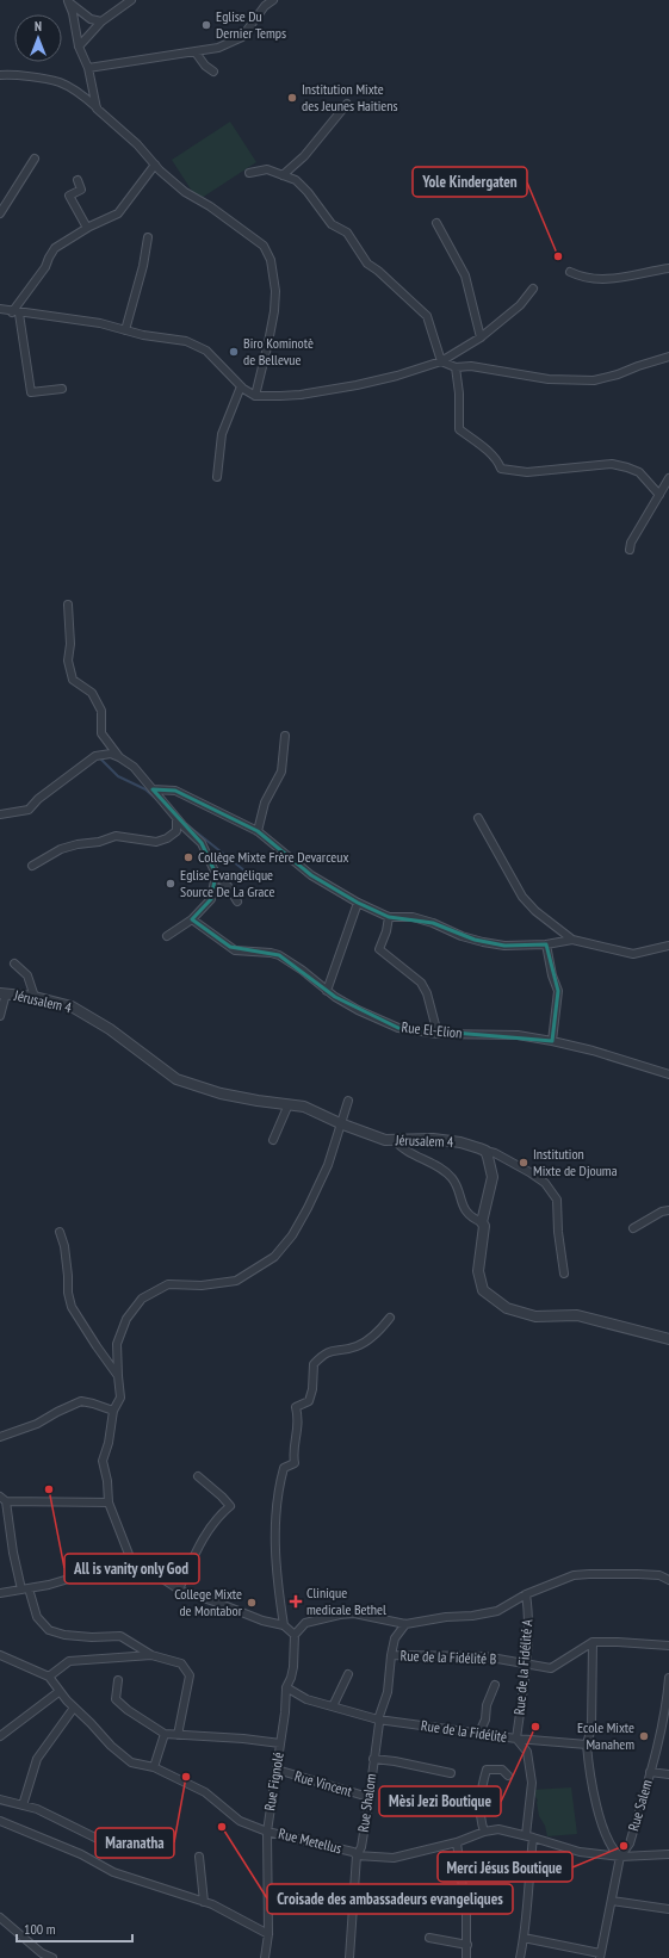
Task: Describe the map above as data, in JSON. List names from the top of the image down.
{
  "streets": {
    "street": [
      "Jérusalem 4",
      "Rue El-Elion",
      "Rue de la Fidélité B",
      "Rue de la Fidélité A",
      "Rue de la Fidélité",
      "Rue Fignolé",
      "Rue Vincent",
      "Rue Shalom",
      "Rue Salem",
      "Rue Metellus"
    ]
  },
  "crossings": [
    ["Rue de la Fidélité B", "Rue de la Fidélité A"],
    ["Rue de la Fidélité B", "Rue Shalom"],
    ["Rue de la Fidélité A", "Rue de la Fidélité"],
    ["Rue de la Fidélité", "Rue Fignolé"],
    ["Rue de la Fidélité", "Rue Shalom"],
    ["Rue Fignolé", "Rue Vincent"],
    ["Rue Fignolé", "Rue Metellus"],
    ["Rue Vincent", "Rue Shalom"],
    ["Rue Shalom", "Rue Metellus"],
    ["Rue Salem", "Rue Metellus"]
  ],
  "places": {
    "other": [
      "Eglise Du Dernier Temps",
      "Institution Mixte des Jeunes Haitiens",
      "Yole Kindergaten",
      "Biro Kominotè de Bellevue",
      "Collège Mixte Frère Devarceux",
      "Eglise Evangélique Source De La Grace",
      "Institution Mixte de Djouma",
      "All is vanity only God",
      "College Mixte de Montabor",
      "Mèsi Jezi Boutique",
      "Ecole Mixte Manahem",
      "Maranatha",
      "Croisade des ambassadeurs evangeliques",
      "Merci Jésus Boutique"
    ],
    "health": ["Clinique medicale Bethel"]
  },
  "scale_bar": "100 m",
  "north": "top"
}
